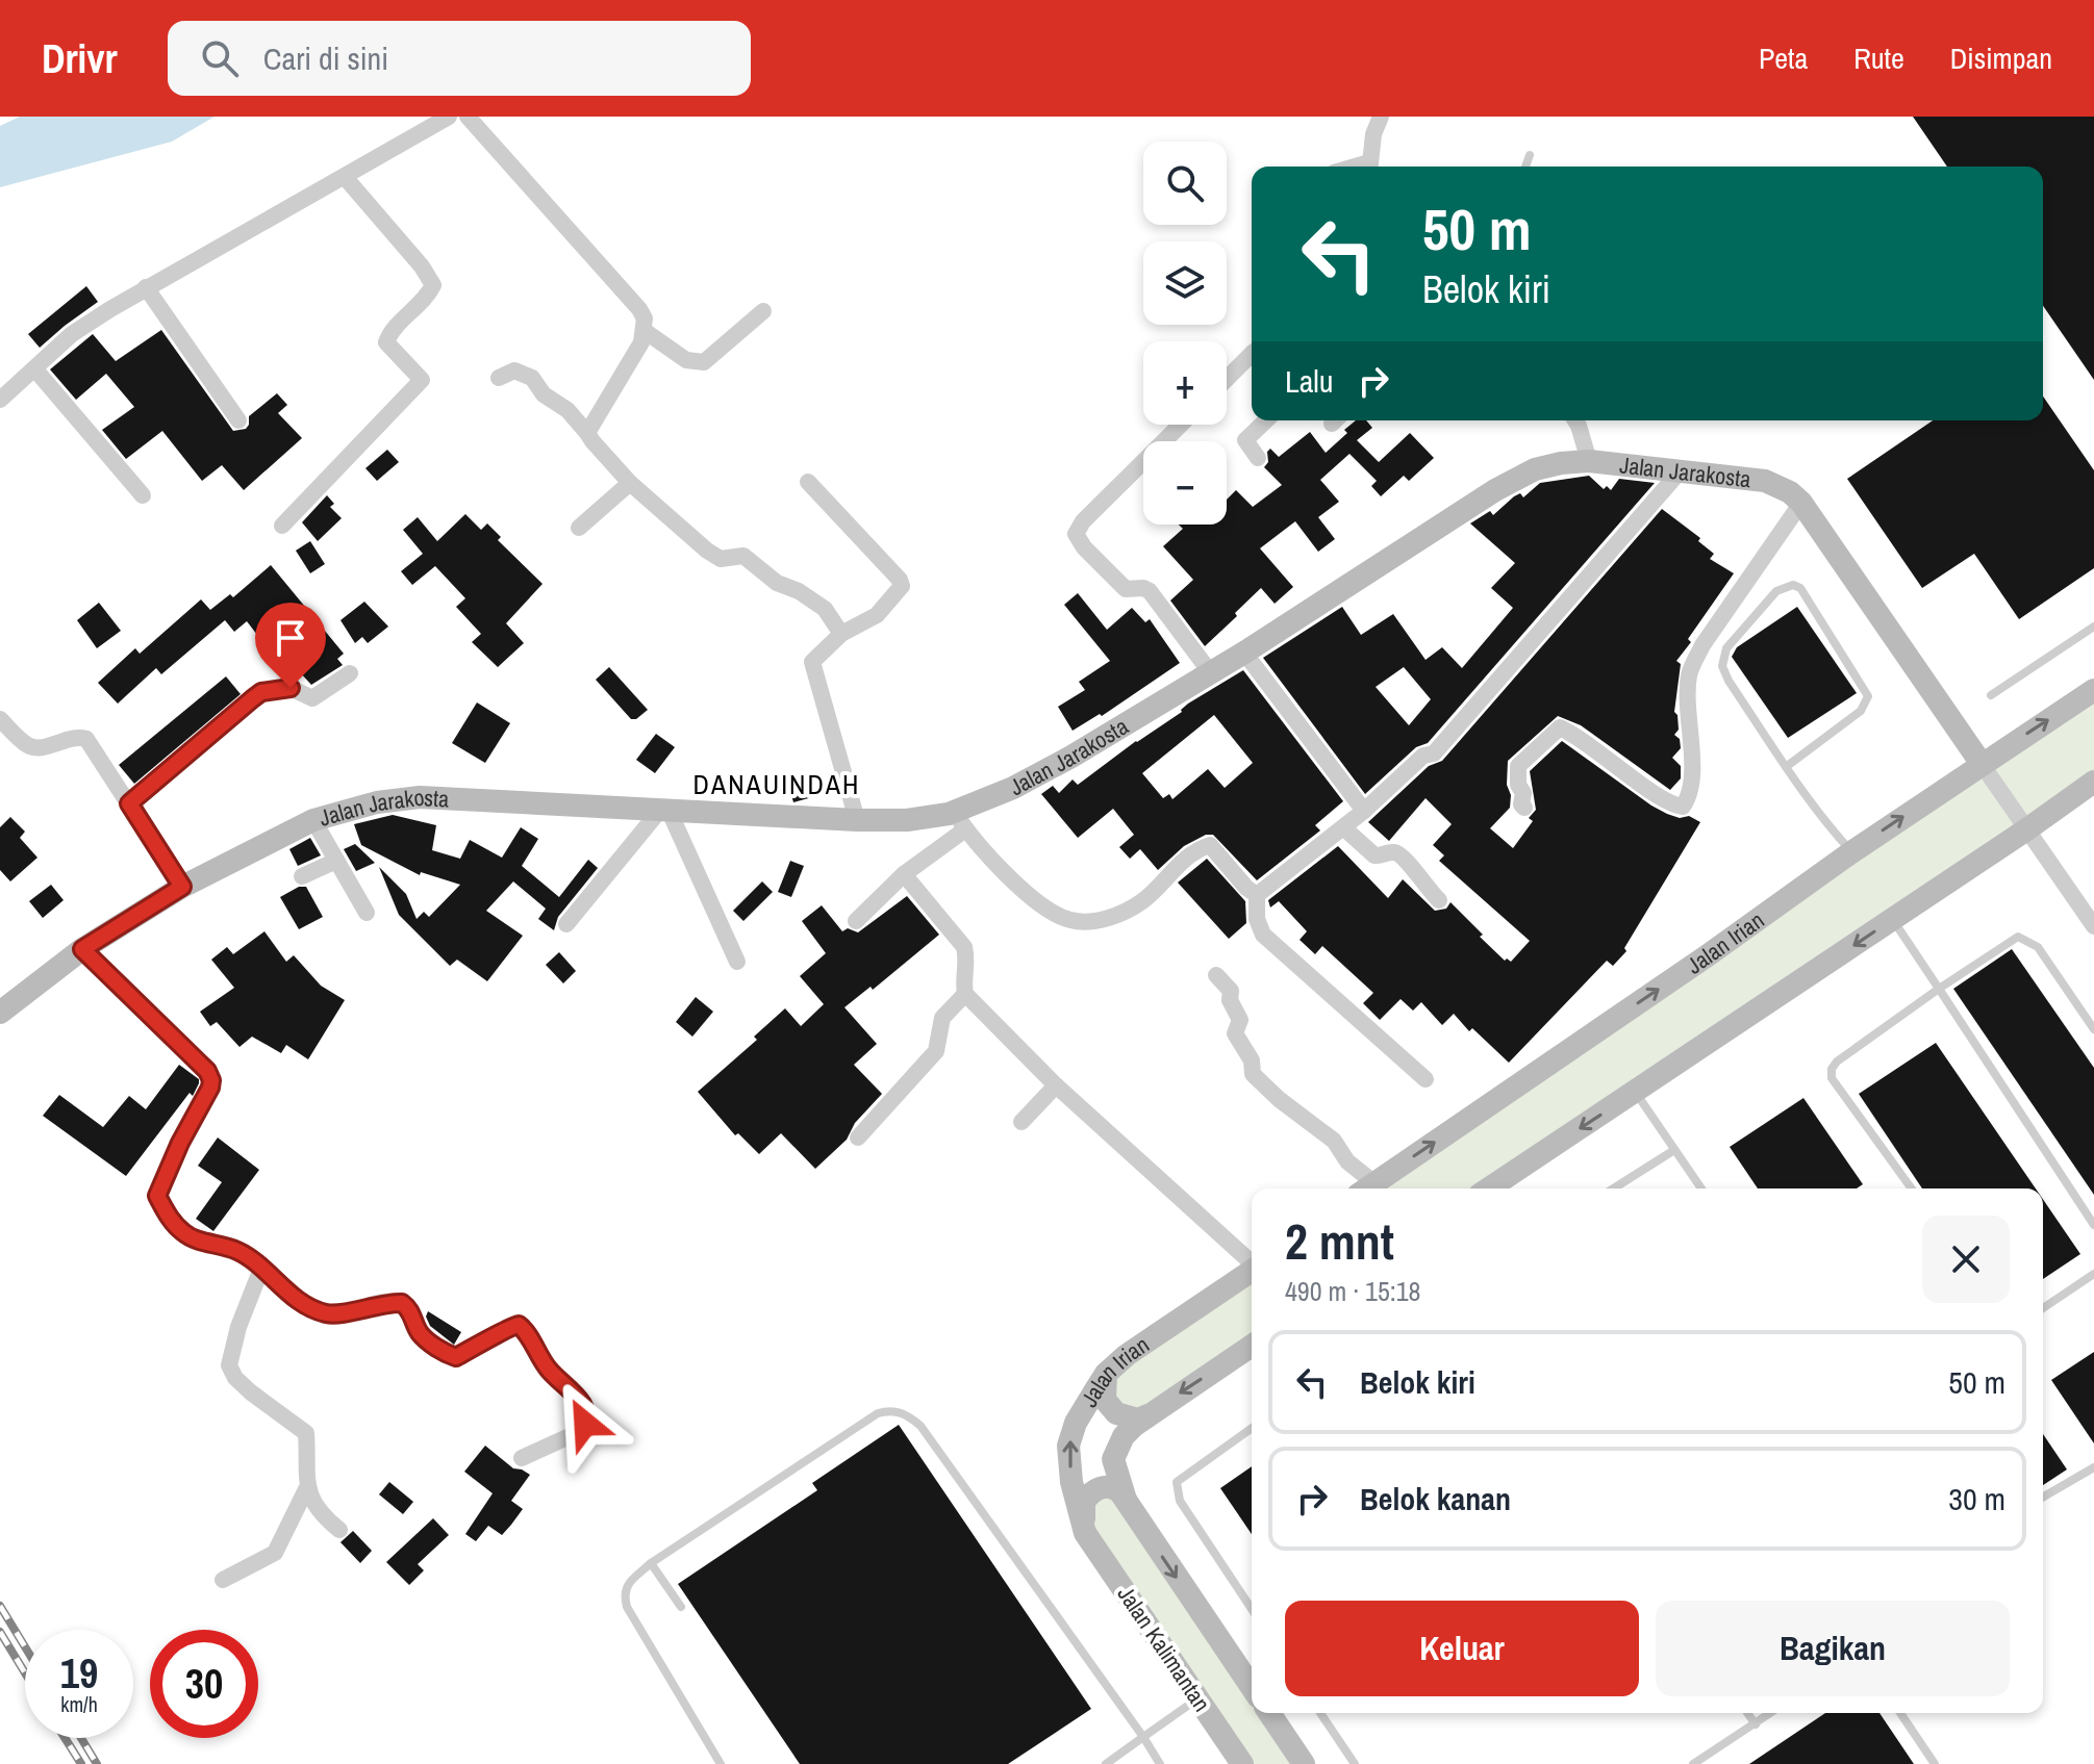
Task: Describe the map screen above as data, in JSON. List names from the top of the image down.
{
  "streets": {
    "street": ["Jalan Jarakosta", "Jalan Irian", "Jalan Kalimantan"]
  },
  "crossings": [
    ["Jalan Jarakosta", "Jalan Irian"],
    ["Jalan Irian", "Jalan Kalimantan"]
  ],
  "districts": ["DANAUINDAH"],
  "page": {
    "header": "Drivr",
    "search": "Cari di sini",
    "nav": ["Peta", "Rute", "Disimpan"],
    "map_buttons": ["+", "−"],
    "turn": ["50 m", "Belok kiri"],
    "then": "Lalu",
    "heading": ["2 mnt", "490 m · 15:18"],
    "list": [
      {
        "name": "Belok kiri",
        "value": "50 m"
      },
      {
        "name": "Belok kanan",
        "value": "30 m"
      }
    ],
    "buttons": ["Keluar", "Bagikan"],
    "speed": "19 km/h",
    "limit": "30"
  }
}
